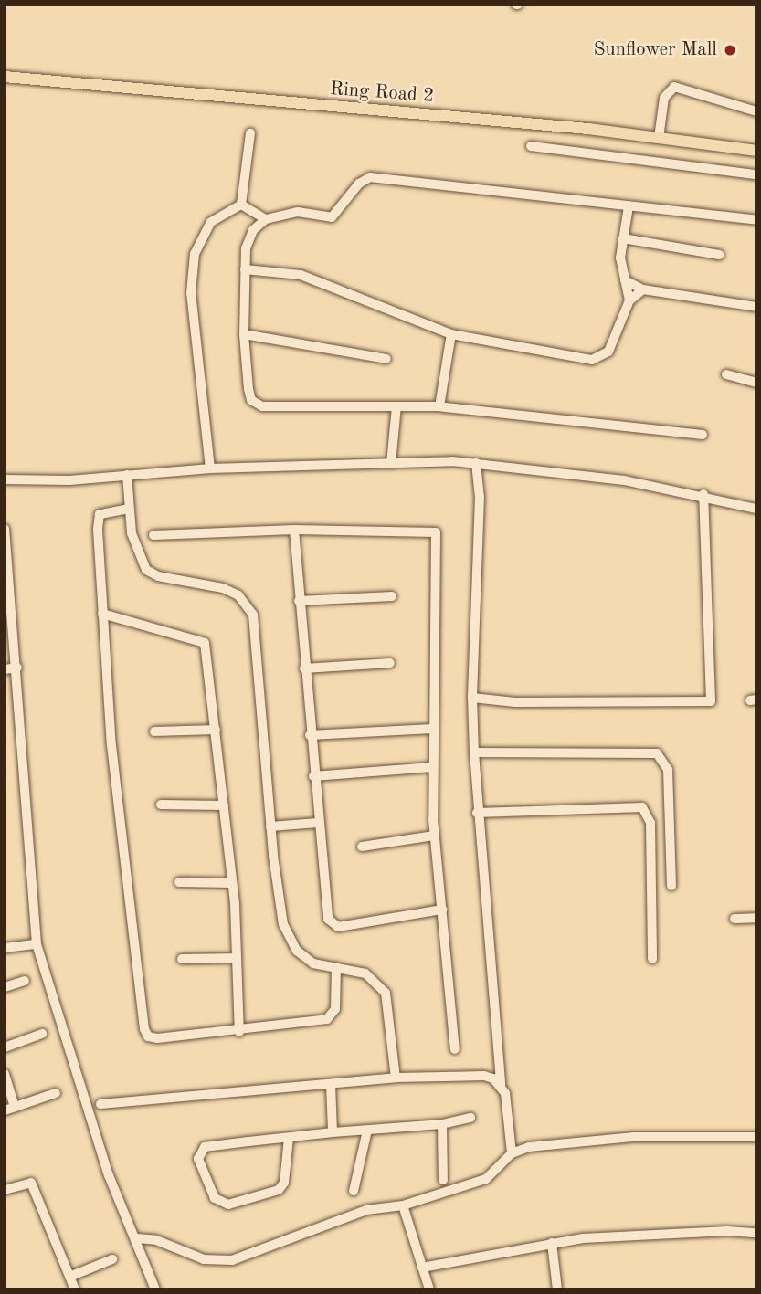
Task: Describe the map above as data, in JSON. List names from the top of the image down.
{
  "streets": {
    "main road": ["Ring Road 2"]
  },
  "places": ["Sunflower Mall"]
}
